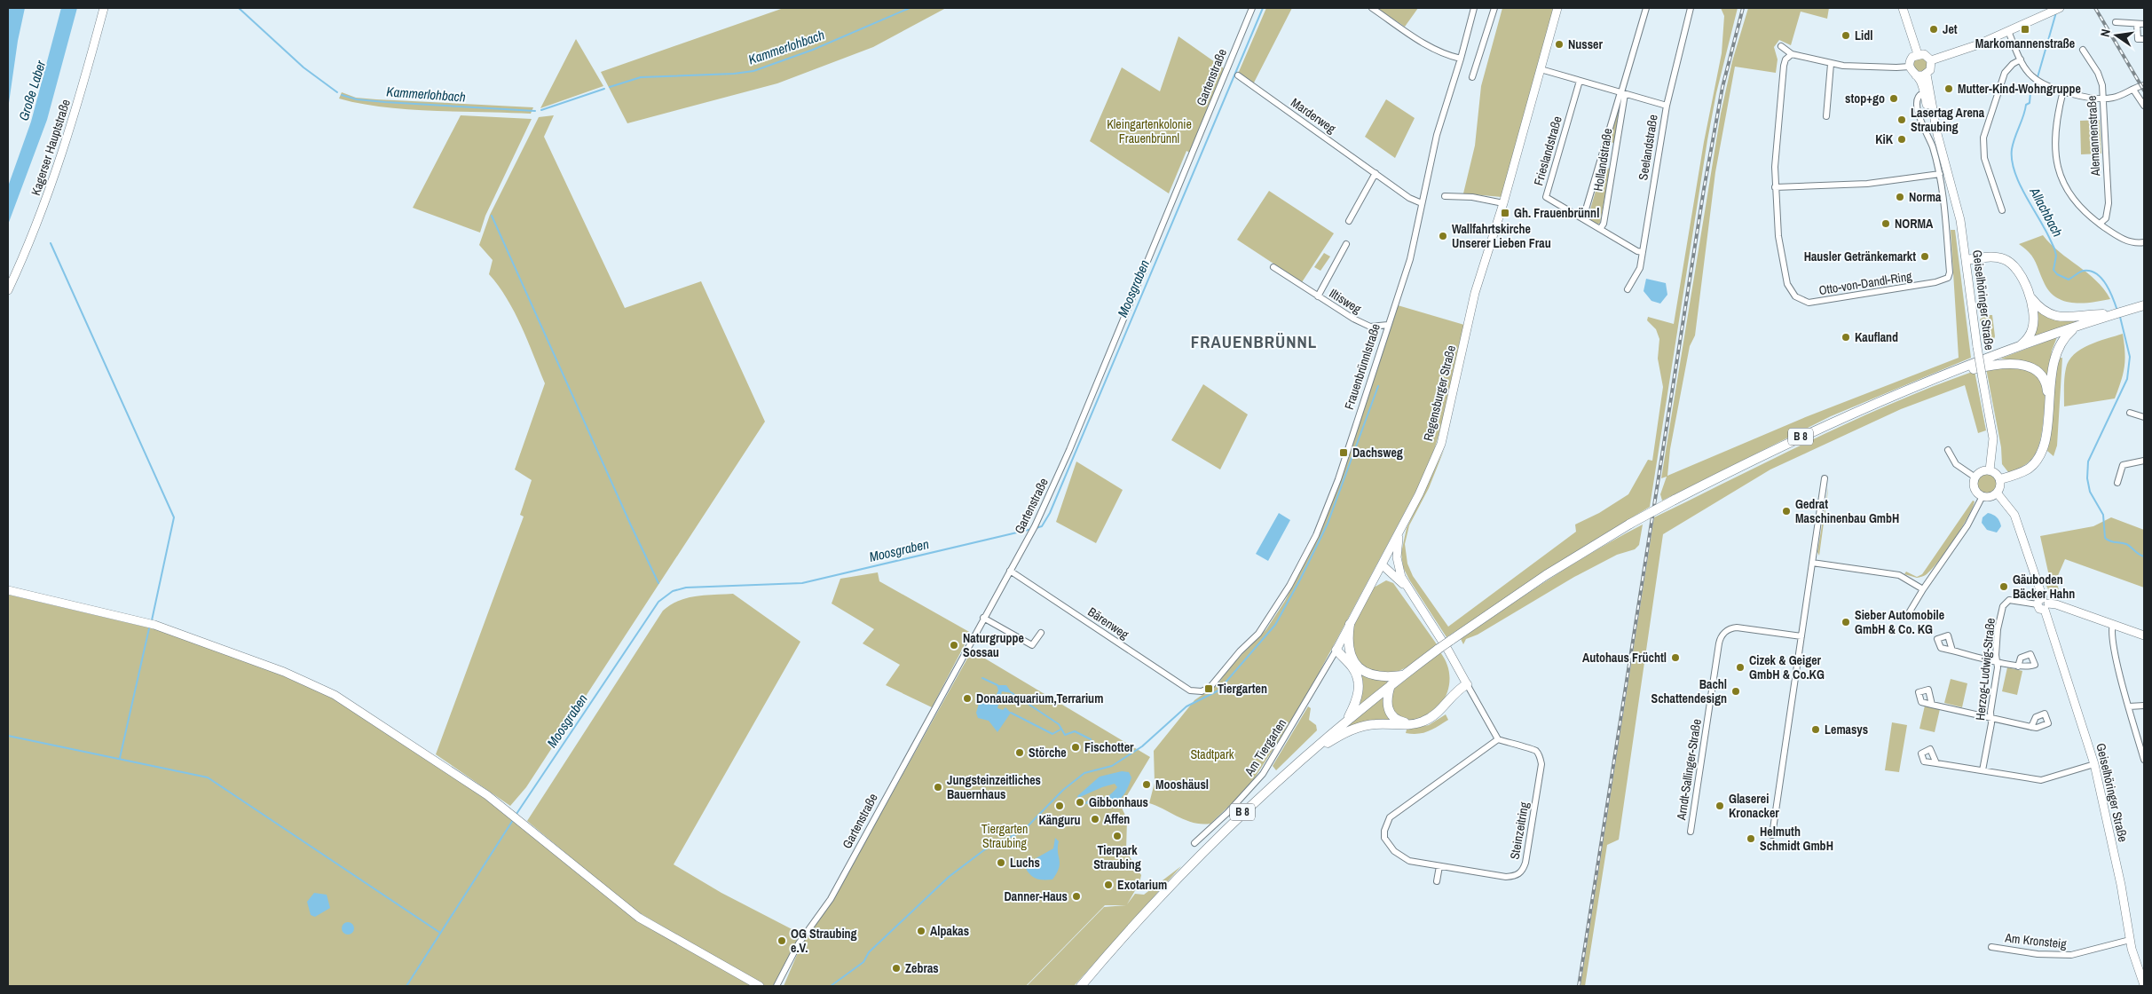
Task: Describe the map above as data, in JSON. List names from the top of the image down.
{
  "streets": {
    "main road": ["B 8"],
    "street": [
      "Gartenstraße",
      "Marderweg",
      "Alemannenstraße",
      "Kagerser Hauptstraße",
      "Seelandstraße",
      "Frieslandstraße",
      "Hollandstraße",
      "Otto-von-Dandl-Ring",
      "Geiselhöringer Straße",
      "Iltisweg",
      "Frauenbrünnlstraße",
      "Regensburger Straße",
      "Bärenweg",
      "Herzog-Ludwig-Straße",
      "Am Tiergarten",
      "Arndt-Sallinger-Straße",
      "Steinzeitring",
      "Am Kronsteig"
    ]
  },
  "crossings": [
    ["Gartenstraße", "Bärenweg"],
    ["Marderweg", "Frauenbrünnlstraße"],
    ["Seelandstraße", "Frieslandstraße"],
    ["Frieslandstraße", "Hollandstraße"],
    ["Otto-von-Dandl-Ring", "Geiselhöringer Straße"],
    ["Geiselhöringer Straße", "Herzog-Ludwig-Straße"],
    ["Geiselhöringer Straße", "Am Kronsteig"],
    ["Iltisweg", "Frauenbrünnlstraße"],
    ["Frauenbrünnlstraße", "Bärenweg"],
    ["Regensburger Straße", "Am Tiergarten"]
  ],
  "districts": ["FRAUENBRÜNNL"],
  "water": [
    "Kammerlohbach",
    "Große Laber",
    "Allachbach",
    "Moosgraben"
  ],
  "parks": ["Kleingartenkolonie Frauenbrünnl", "Stadtpark", "Tiergarten Straubing"],
  "places": {
    "other": [
      "Jet",
      "Lidl",
      "Nusser",
      "Mutter-Kind-Wohngruppe",
      "stop+go",
      "Lasertag Arena Straubing",
      "KiK",
      "Norma",
      "NORMA",
      "Wallfahrtskirche Unserer Lieben Frau",
      "Hausler Getränkemarkt",
      "Kaufland",
      "Gedrat Maschinenbau GmbH",
      "Gäuboden Bäcker Hahn",
      "Sieber Automobile GmbH & Co. KG",
      "Naturgruppe Sossau",
      "Autohaus Früchtl",
      "Cizek & Geiger GmbH & Co.KG",
      "Bachl Schattendesign",
      "Donauaquarium,Terrarium",
      "Lemasys",
      "Fischotter",
      "Störche",
      "Mooshäusl",
      "Jungsteinzeitliches Bauernhaus",
      "Gibbonhaus",
      "Känguru",
      "Glaserei Kronacker",
      "Affen",
      "Tierpark Straubing",
      "Helmuth Schmidt GmbH",
      "Luchs",
      "Exotarium",
      "Danner-Haus",
      "Alpakas",
      "OG Straubing e.V.",
      "Zebras"
    ],
    "transit": [
      "Markomannenstraße",
      "Gh. Frauenbrünnl",
      "Dachsweg",
      "Tiergarten"
    ]
  },
  "north": "left"
}
